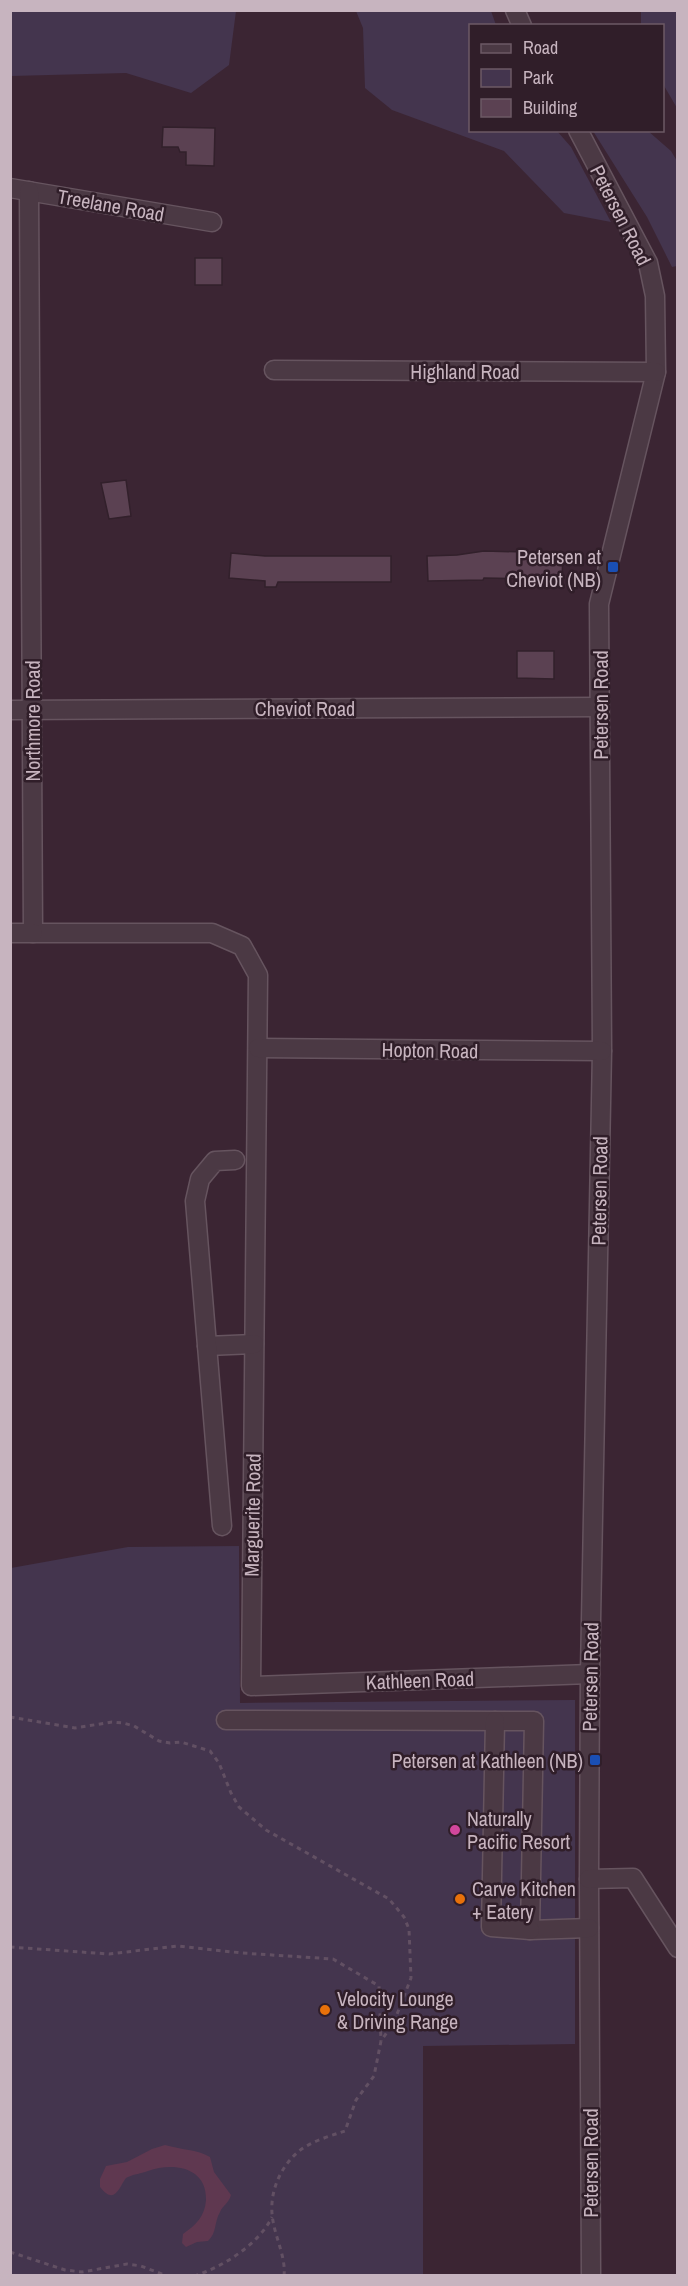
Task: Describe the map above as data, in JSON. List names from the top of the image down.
{
  "streets": {
    "street": [
      "Treelane Road",
      "Petersen Road",
      "Highland Road",
      "Cheviot Road",
      "Northmore Road",
      "Hopton Road",
      "Marguerite Road",
      "Kathleen Road"
    ]
  },
  "crossings": [
    ["Treelane Road", "Northmore Road"],
    ["Petersen Road", "Highland Road"],
    ["Petersen Road", "Cheviot Road"],
    ["Petersen Road", "Hopton Road"],
    ["Petersen Road", "Kathleen Road"],
    ["Cheviot Road", "Northmore Road"],
    ["Hopton Road", "Marguerite Road"],
    ["Marguerite Road", "Kathleen Road"]
  ],
  "places": {
    "transit": ["Petersen at Cheviot (NB)", "Petersen at Kathleen (NB)"],
    "other": ["Naturally Pacific Resort", "Carve Kitchen + Eatery", "Velocity Lounge & Driving Range"]
  },
  "legend": ["Road", "Park", "Building"]
}
